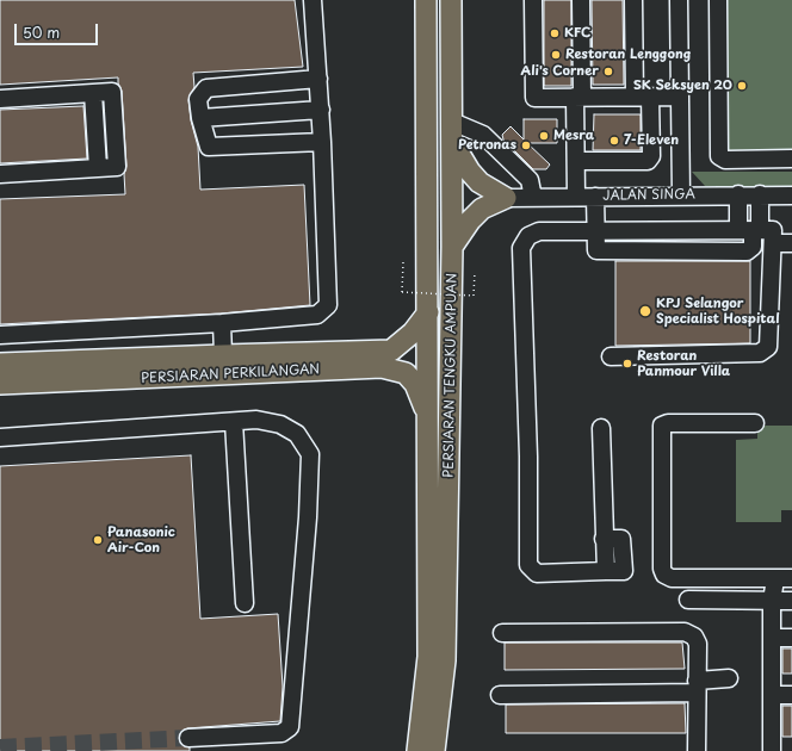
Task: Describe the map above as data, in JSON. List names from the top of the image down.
{
  "streets": {
    "main road": ["PERSIARAN PERKILANGAN", "PERSIARAN TENGKU AMPUAN"],
    "street": ["JALAN SINGA"]
  },
  "crossings": [
    ["PERSIARAN PERKILANGAN", "PERSIARAN TENGKU AMPUAN"]
  ],
  "places": [
    "KFC",
    "Restoran Lenggong",
    "Ali's Corner",
    "SK Seksyen 20",
    "Mesra",
    "7-Eleven",
    "Petronas",
    "KPJ Selangor Specialist Hospital",
    "Restoran Panmour Villa",
    "Panasonic Air-Con"
  ],
  "scale_bar": "50 m"
}
